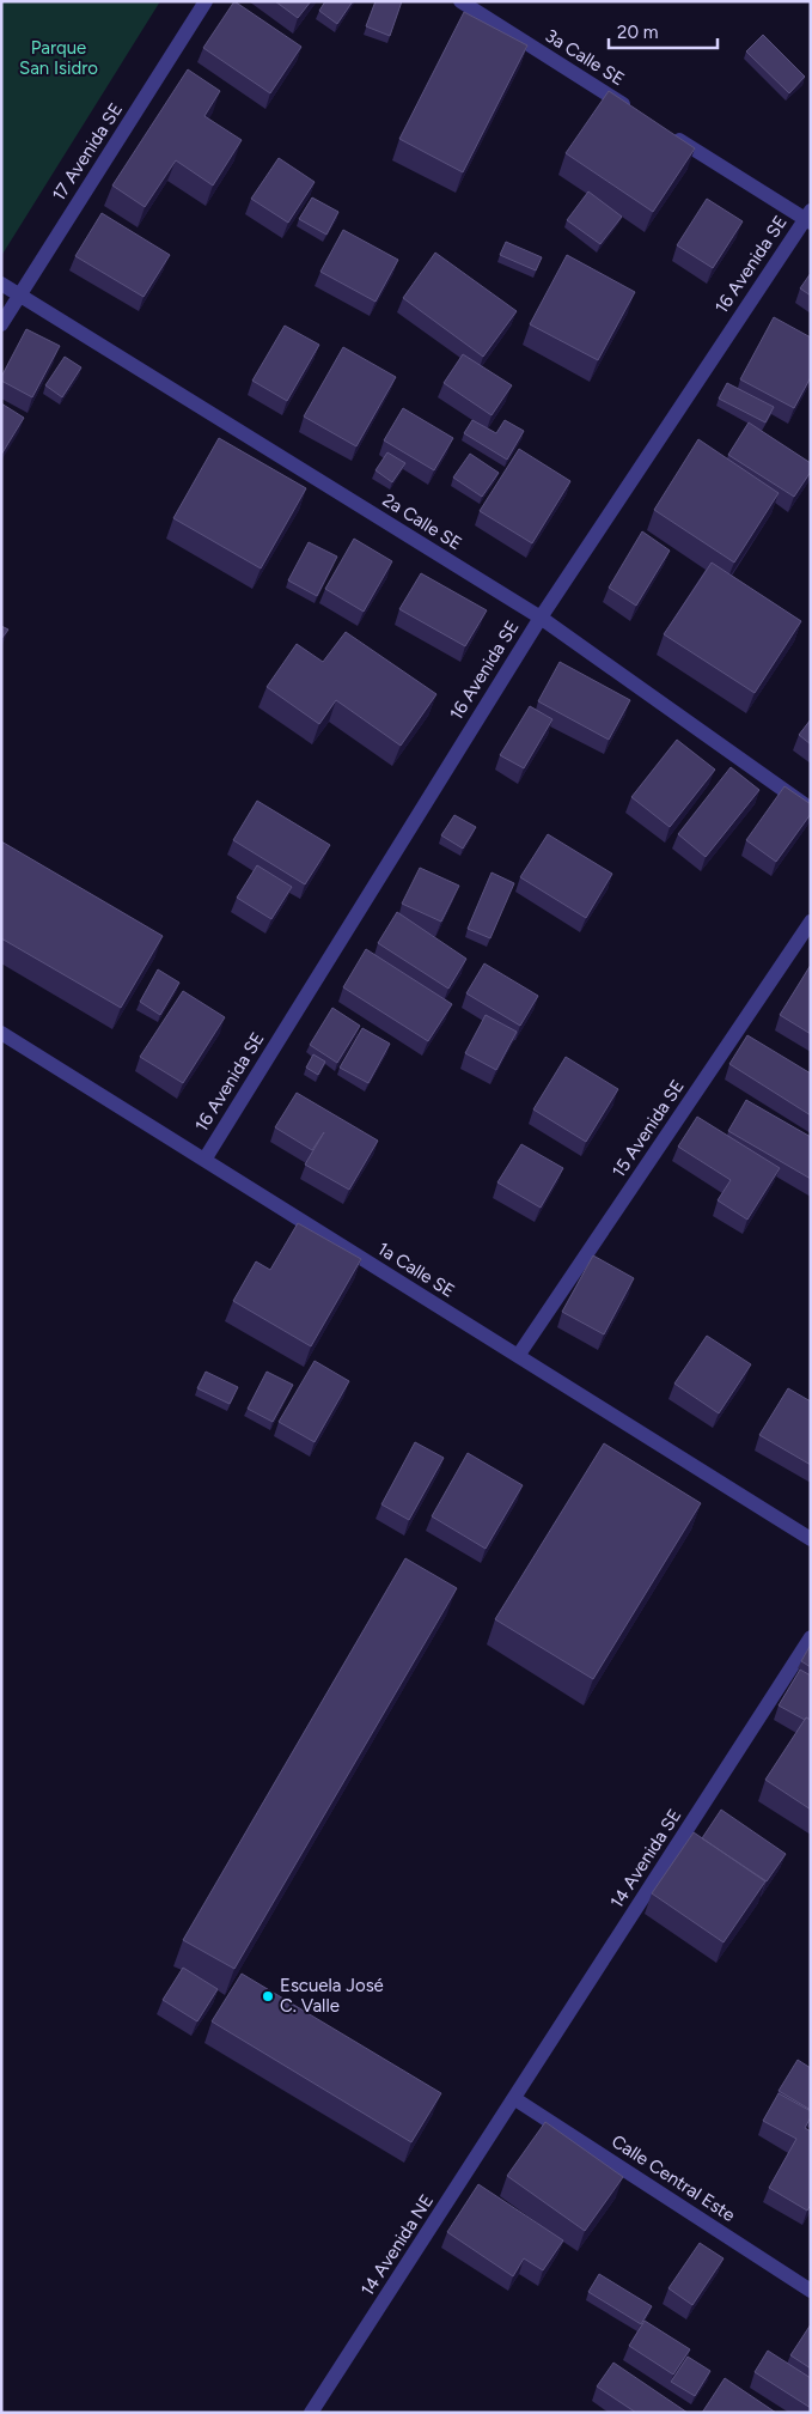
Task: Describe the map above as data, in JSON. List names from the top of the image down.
{
  "streets": {
    "street": [
      "3a Calle SE",
      "17 Avenida SE",
      "16 Avenida SE",
      "2a Calle SE",
      "15 Avenida SE",
      "1a Calle SE",
      "14 Avenida SE",
      "Calle Central Este",
      "14 Avenida NE"
    ]
  },
  "crossings": [
    ["17 Avenida SE", "2a Calle SE"],
    ["16 Avenida SE", "2a Calle SE"],
    ["16 Avenida SE", "1a Calle SE"],
    ["15 Avenida SE", "1a Calle SE"],
    ["14 Avenida SE", "Calle Central Este"],
    ["14 Avenida SE", "14 Avenida NE"],
    ["Calle Central Este", "14 Avenida NE"]
  ],
  "parks": ["Parque San Isidro"],
  "places": ["Escuela José C. Valle"],
  "scale_bar": "20 m"
}
